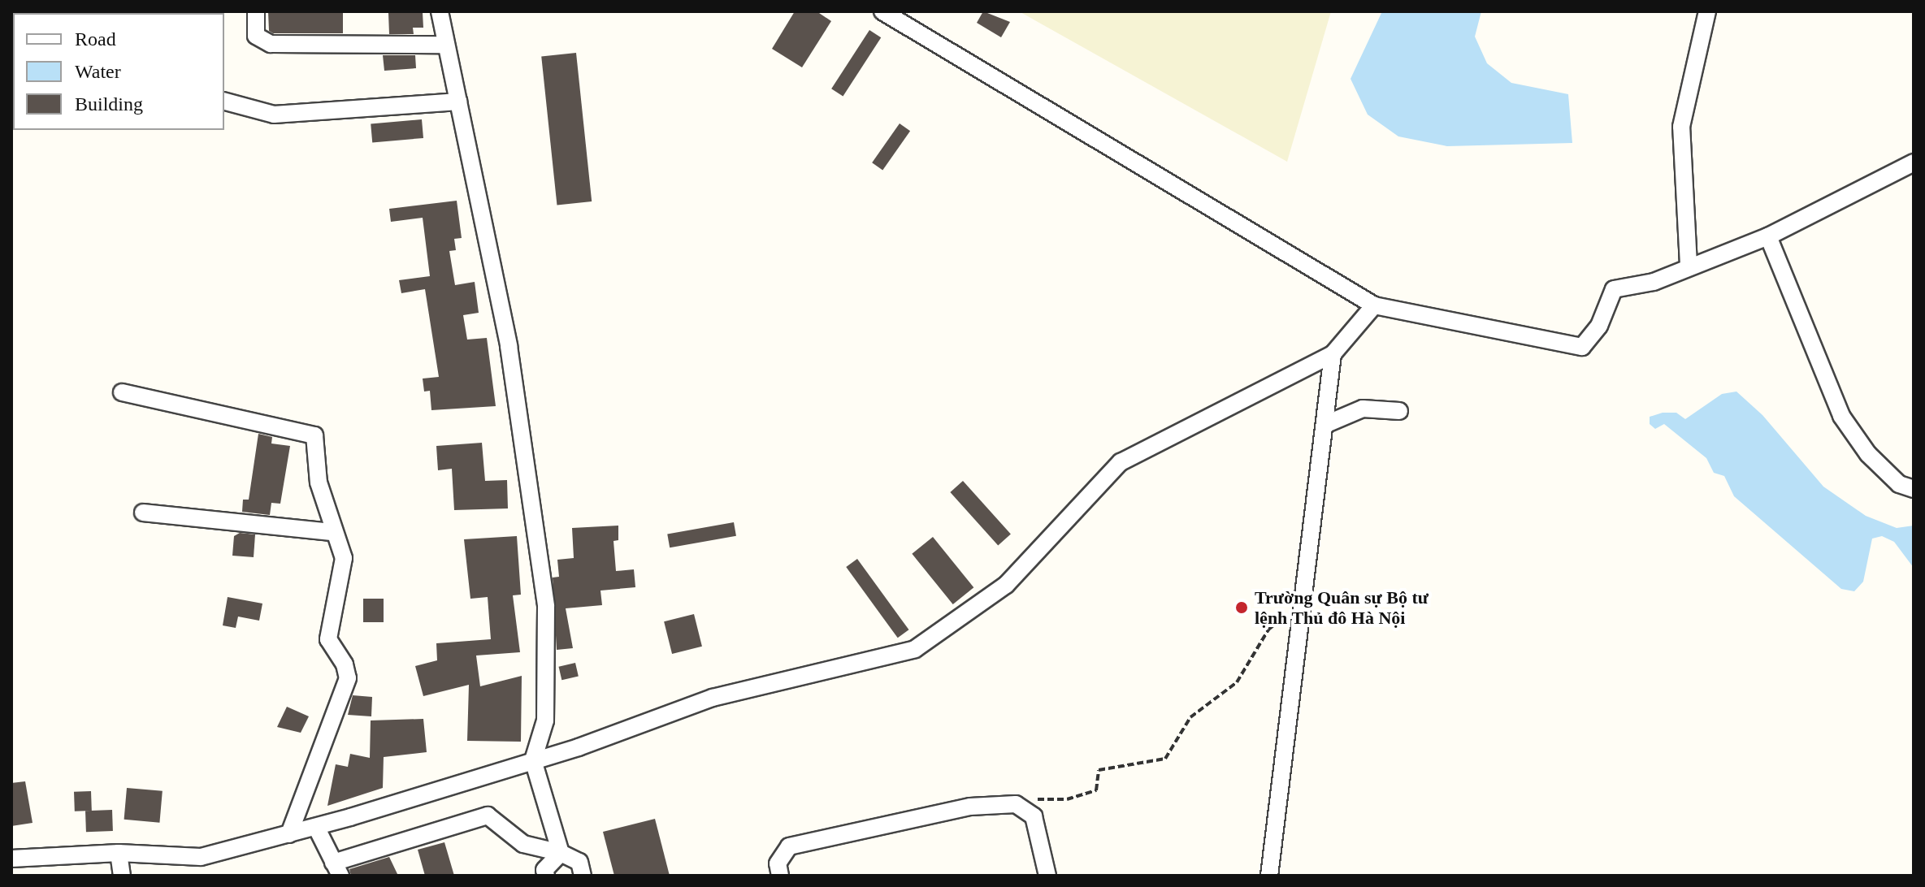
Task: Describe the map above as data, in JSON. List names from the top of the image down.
{
  "places": ["Trường Quân sự Bộ tư lệnh Thủ đô Hà Nội"],
  "legend": ["Road", "Water", "Building"]
}
